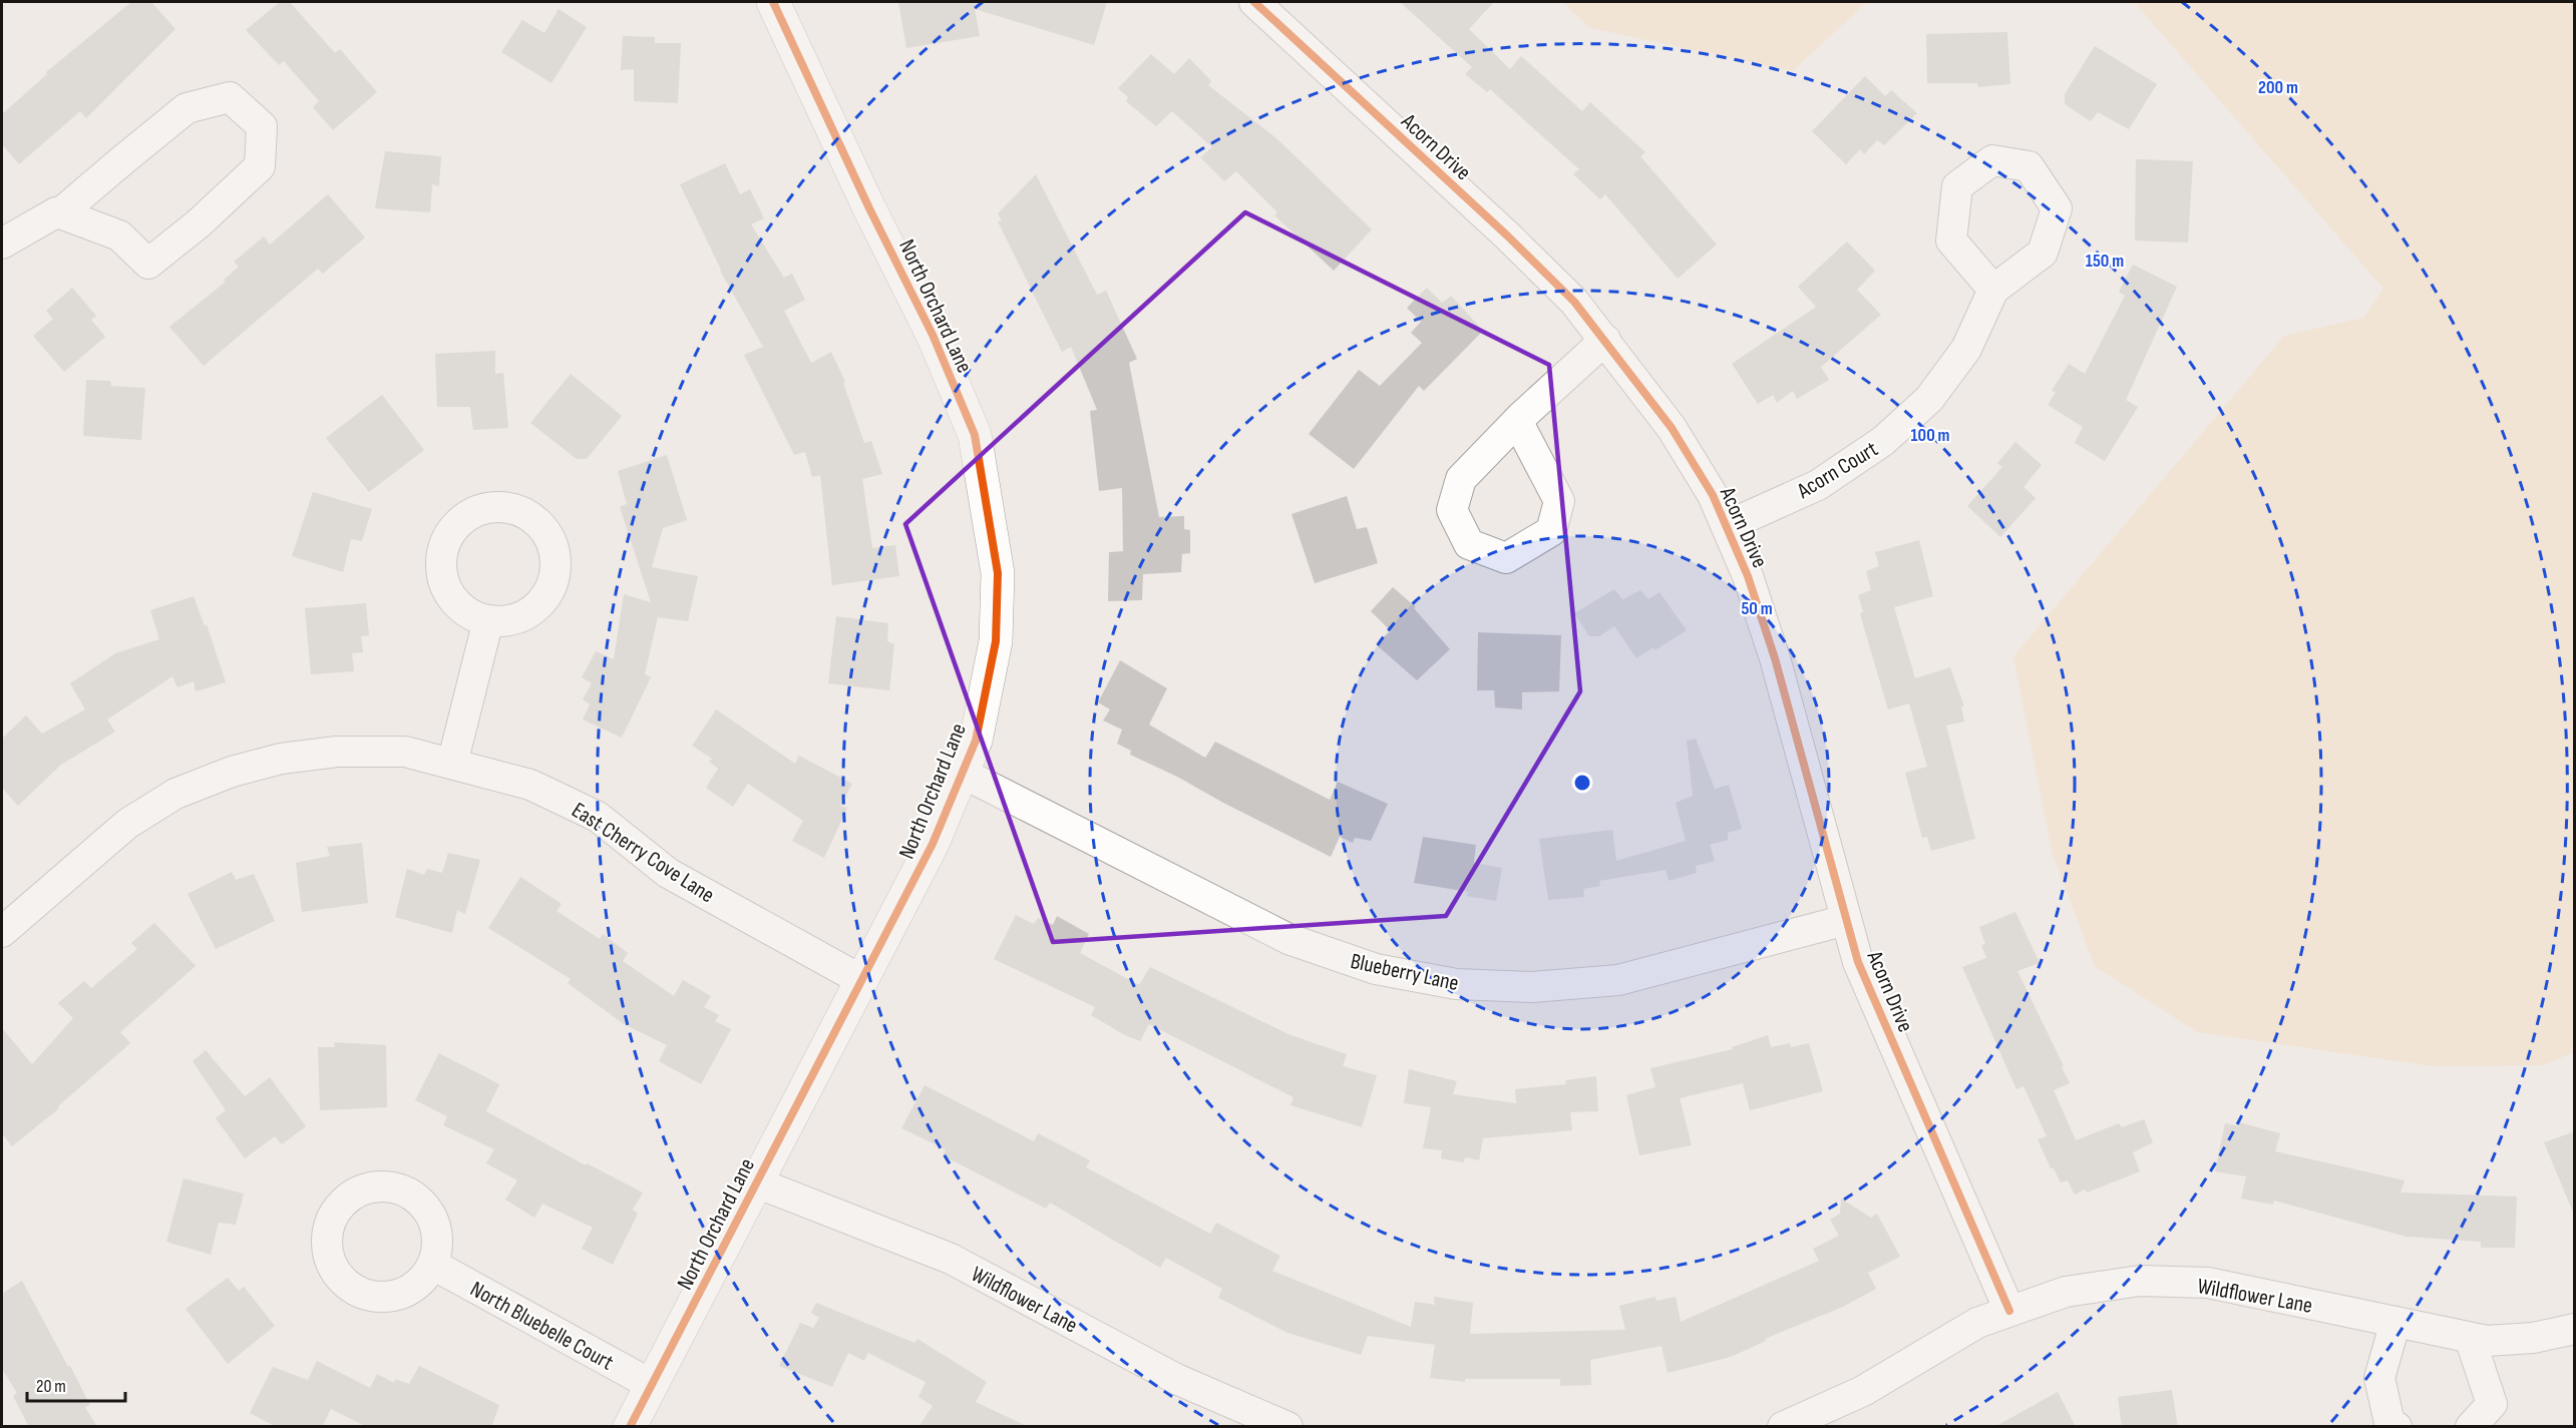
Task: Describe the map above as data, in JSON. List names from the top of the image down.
{
  "streets": {
    "street": [
      "Acorn Drive",
      "North Orchard Lane",
      "Acorn Court",
      "East Cherry Cove Lane",
      "Blueberry Lane",
      "Wildflower Lane",
      "North Bluebelle Court"
    ]
  },
  "crossings": [
    ["Acorn Drive", "Acorn Court"],
    ["Acorn Drive", "Blueberry Lane"],
    ["Acorn Drive", "Wildflower Lane"],
    ["North Orchard Lane", "East Cherry Cove Lane"],
    ["North Orchard Lane", "Blueberry Lane"],
    ["North Orchard Lane", "Wildflower Lane"],
    ["North Orchard Lane", "North Bluebelle Court"]
  ],
  "scale_bar": "20 m",
  "rings": [
    "200 m",
    "150 m",
    "100 m",
    "50 m"
  ]
}
